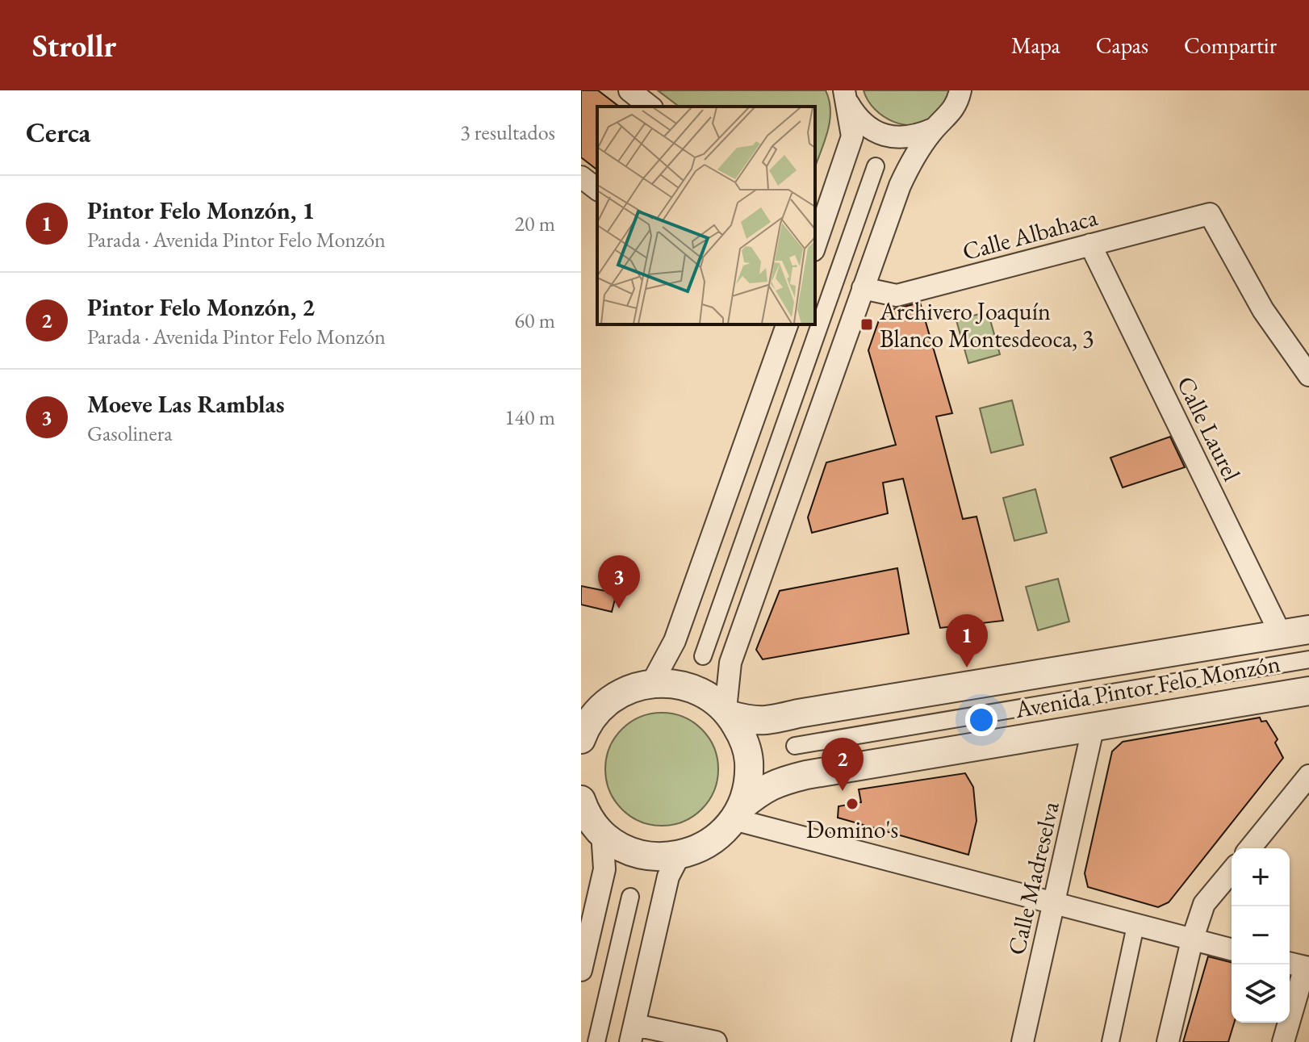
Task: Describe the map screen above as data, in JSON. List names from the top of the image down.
{
  "streets": {
    "street": [
      "Calle Albahaca",
      "Calle Laurel",
      "Avenida Pintor Felo Monzón",
      "Calle Madreselva"
    ]
  },
  "crossings": [
    ["Calle Albahaca", "Calle Laurel"],
    ["Calle Laurel", "Avenida Pintor Felo Monzón"],
    ["Avenida Pintor Felo Monzón", "Calle Madreselva"]
  ],
  "places": {
    "transit": ["Archivero Joaquín Blanco Montesdeoca, 3"],
    "other": ["Domino's"]
  },
  "page": {
    "header": "Strollr",
    "nav": ["Mapa", "Capas", "Compartir"],
    "heading": ["Cerca", "3 resultados"],
    "list": [
      {
        "mark": "1",
        "name": "Pintor Felo Monzón, 1",
        "note": "Parada · Avenida Pintor Felo Monzón",
        "value": "20 m"
      },
      {
        "mark": "2",
        "name": "Pintor Felo Monzón, 2",
        "note": "Parada · Avenida Pintor Felo Monzón",
        "value": "60 m"
      },
      {
        "mark": "3",
        "name": "Moeve Las Ramblas",
        "note": "Gasolinera",
        "value": "140 m"
      }
    ],
    "pins": ["3", "1", "2"],
    "map_buttons": ["+", "−"]
  }
}
